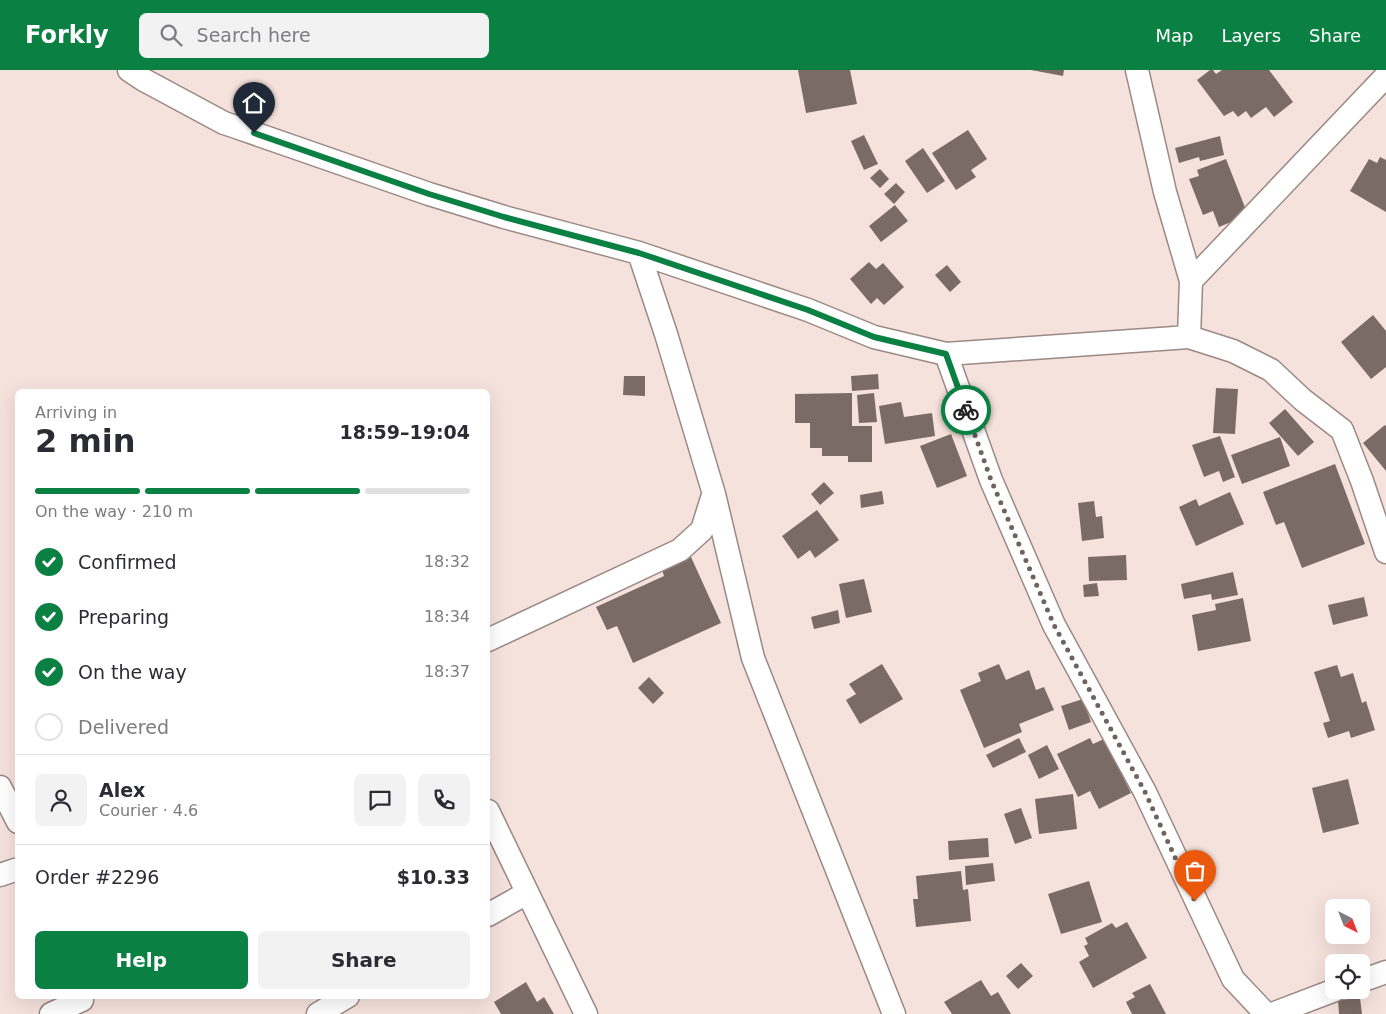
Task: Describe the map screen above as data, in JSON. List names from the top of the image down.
{
  "north": "bottom right",
  "page": {
    "header": "Forkly",
    "search": "Search here",
    "nav": ["Map", "Layers", "Share"],
    "heading": ["2 min", "Arriving in", "18:59–19:04"],
    "panel": [
      "Alex",
      "Courier · 4.6",
      "Order #2296",
      "$10.33"
    ],
    "bar": "On the way · 210 m",
    "list": [
      ["Confirmed", "18:32"],
      ["Preparing", "18:34"],
      ["On the way", "18:37"],
      "Delivered"
    ],
    "buttons": ["Help", "Share"]
  }
}
